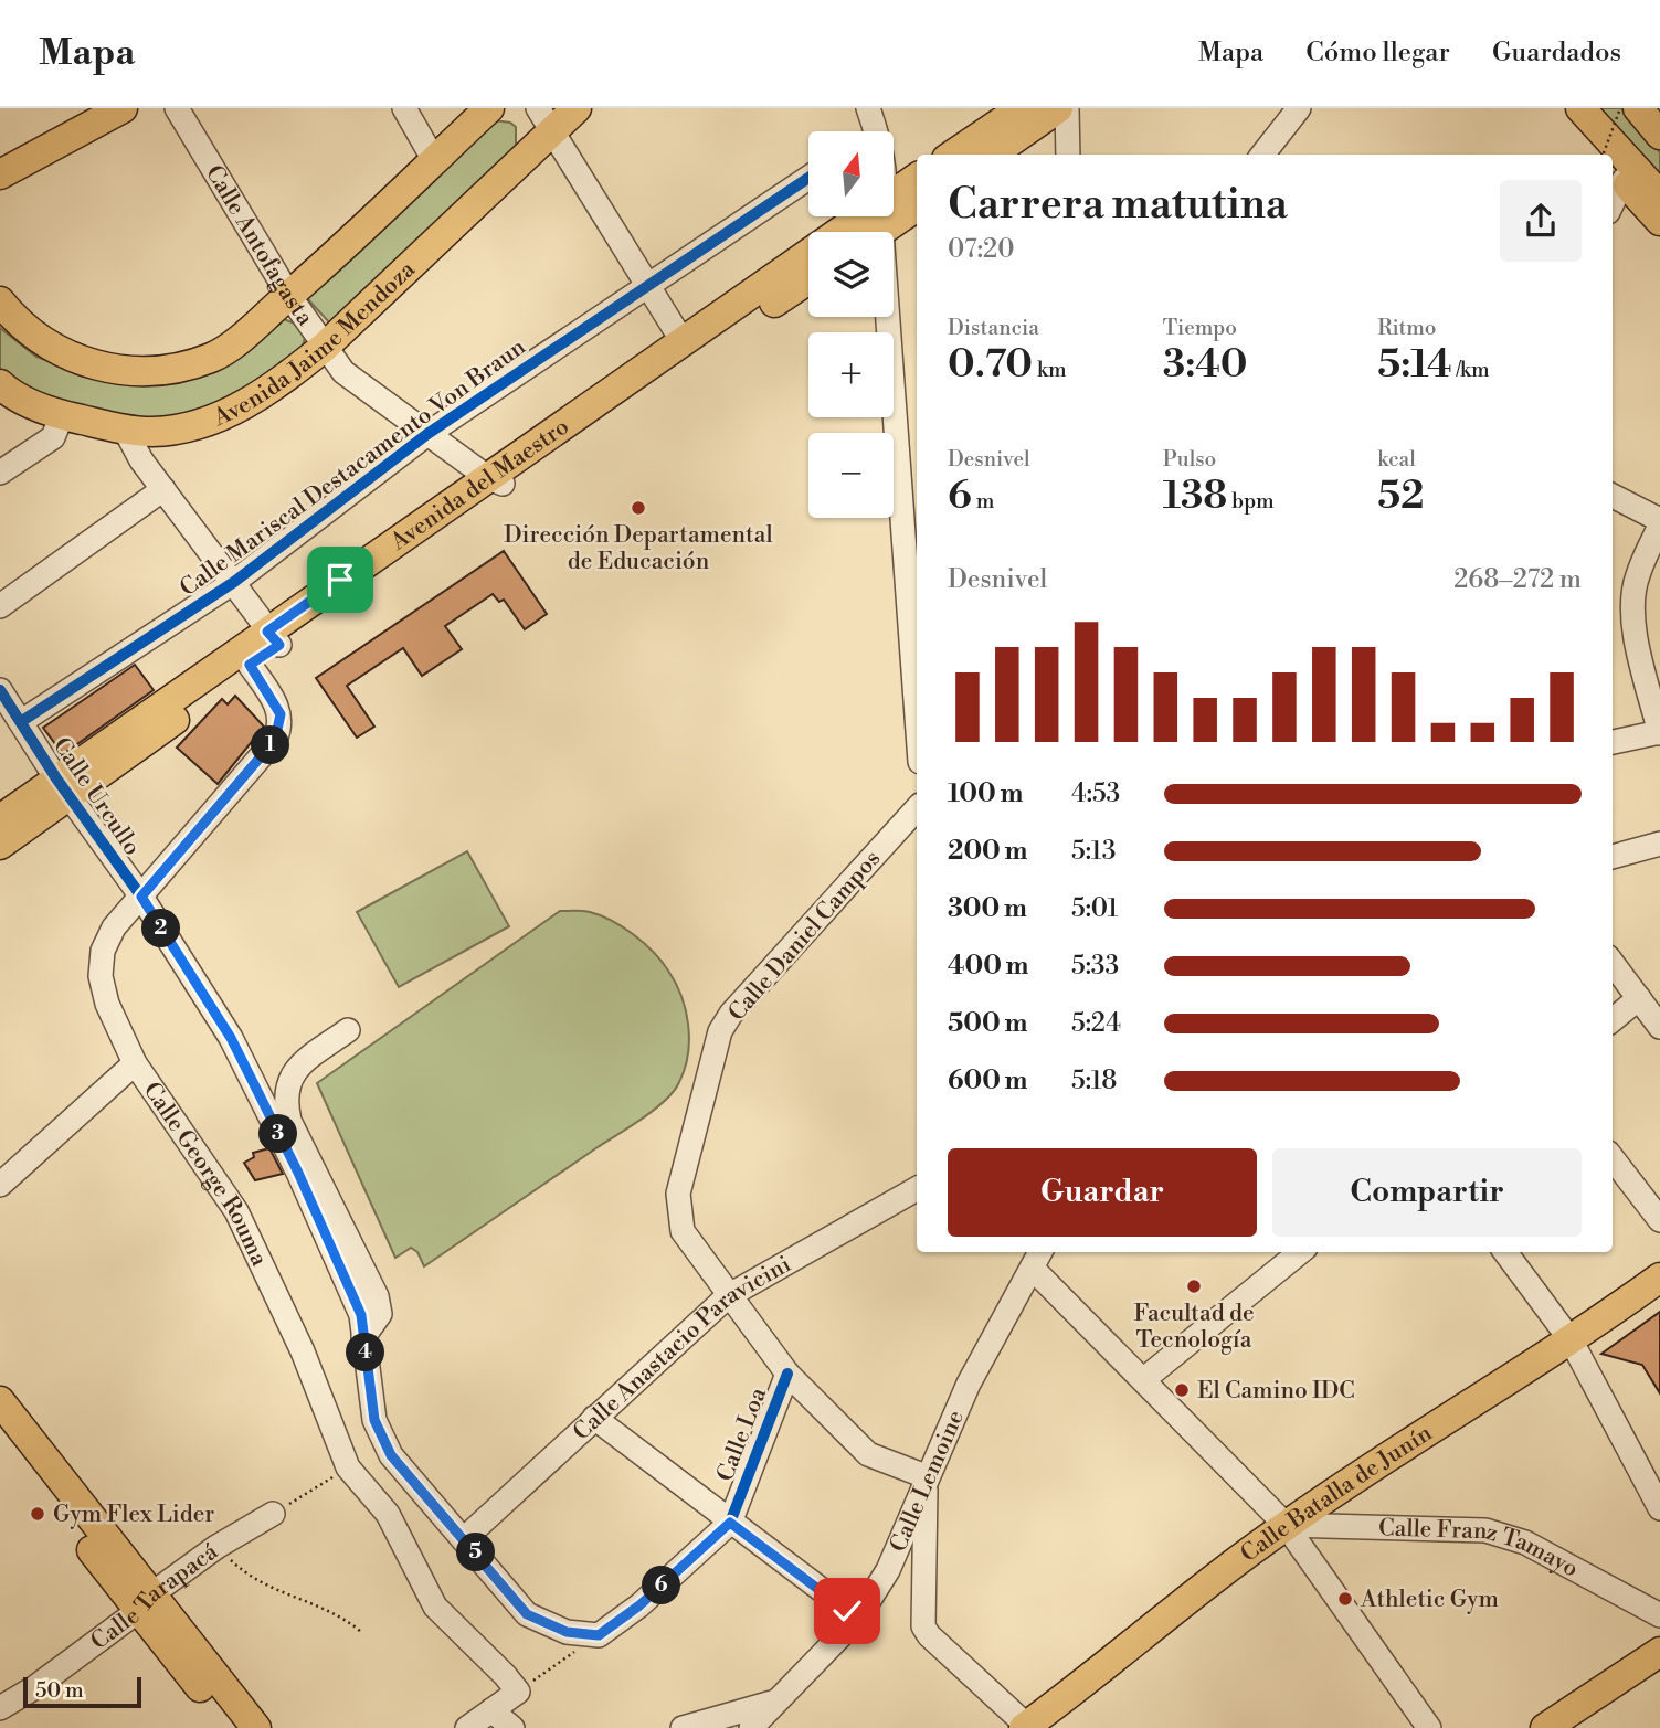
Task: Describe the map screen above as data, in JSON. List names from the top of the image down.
{
  "streets": {
    "main road": ["Avenida Jaime Mendoza", "Avenida del Maestro", "Calle Batalla de Junín"],
    "street": [
      "Calle Antofagasta",
      "Calle Mariscal Destacamento Von Braun",
      "Calle Urcullo",
      "Calle Daniel Campos",
      "Calle George Rouma",
      "Calle Anastacio Paravicini",
      "Calle Loa",
      "Calle Lemoine",
      "Calle Franz Tamayo",
      "Calle Tarapacá"
    ]
  },
  "crossings": [
    ["Calle Antofagasta", "Avenida Jaime Mendoza"],
    ["Calle Antofagasta", "Calle Mariscal Destacamento Von Braun"],
    ["Calle Antofagasta", "Avenida del Maestro"],
    ["Calle Mariscal Destacamento Von Braun", "Calle Urcullo"],
    ["Avenida del Maestro", "Calle Urcullo"],
    ["Avenida del Maestro", "Calle George Rouma"],
    ["Calle Urcullo", "Calle George Rouma"],
    ["Calle Urcullo", "Calle Anastacio Paravicini"],
    ["Calle Urcullo", "Calle Loa"],
    ["Calle Daniel Campos", "Calle Anastacio Paravicini"],
    ["Calle Daniel Campos", "Calle Loa"],
    ["Calle Daniel Campos", "Calle Lemoine"],
    ["Calle Batalla de Junín", "Calle Franz Tamayo"]
  ],
  "places": [
    "Dirección Departamental de Educación",
    "Facultad de Tecnología",
    "El Camino IDC",
    "Gym Flex Lider",
    "Athletic Gym"
  ],
  "scale_bar": "50 m",
  "north": "top",
  "page": {
    "header": "Mapa",
    "nav": ["Mapa", "Cómo llegar", "Guardados"],
    "map_buttons": ["+", "−"],
    "heading": ["Carrera matutina", "07:20"],
    "stats": [
      ["Distancia", "0.70 km"],
      ["Tiempo", "3:40"],
      ["Ritmo", "5:14 /km"],
      ["Desnivel", "6 m"],
      ["Pulso", "138 bpm"],
      ["kcal", "52"]
    ],
    "chart": ["Desnivel", "268–272 m"],
    "pins": [
      "1",
      "2",
      "3",
      "4",
      "5",
      "6"
    ],
    "list": [
      {
        "name": "100 m",
        "note": "4:53"
      },
      {
        "name": "200 m",
        "note": "5:13"
      },
      {
        "name": "300 m",
        "note": "5:01"
      },
      {
        "name": "400 m",
        "note": "5:33"
      },
      {
        "name": "500 m",
        "note": "5:24"
      },
      {
        "name": "600 m",
        "note": "5:18"
      }
    ],
    "buttons": ["Guardar", "Compartir"],
    "scale": "50 m"
  }
}
